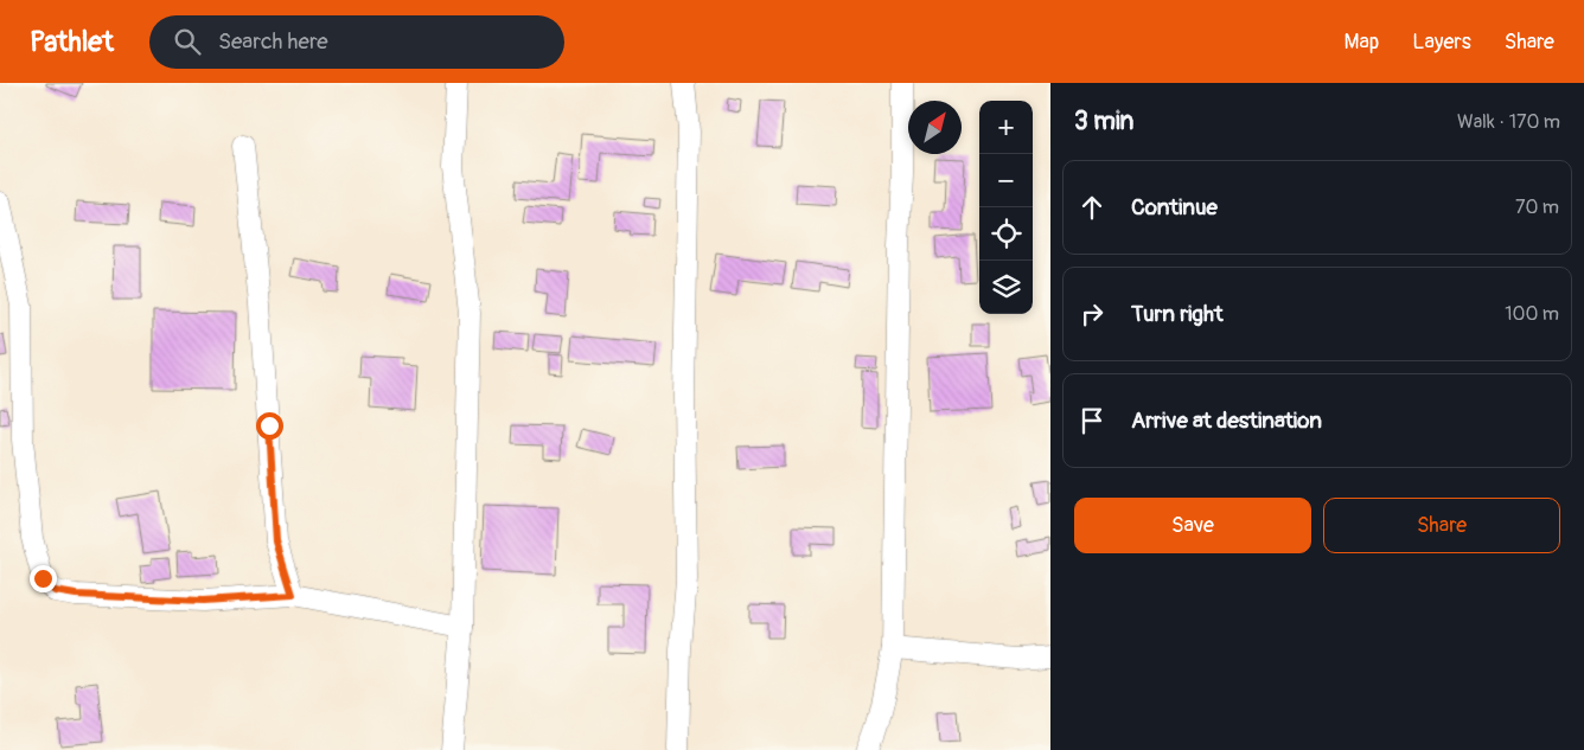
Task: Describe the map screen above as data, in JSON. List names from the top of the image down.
{
  "north": "top right",
  "page": {
    "header": "Pathlet",
    "search": "Search here",
    "nav": ["Map", "Layers", "Share"],
    "heading": ["3 min", "Walk · 170 m"],
    "map_buttons": ["+", "−"],
    "list": [
      ["Continue", "70 m"],
      ["Turn right", "100 m"],
      "Arrive at destination"
    ],
    "buttons": ["Save", "Share"]
  }
}
